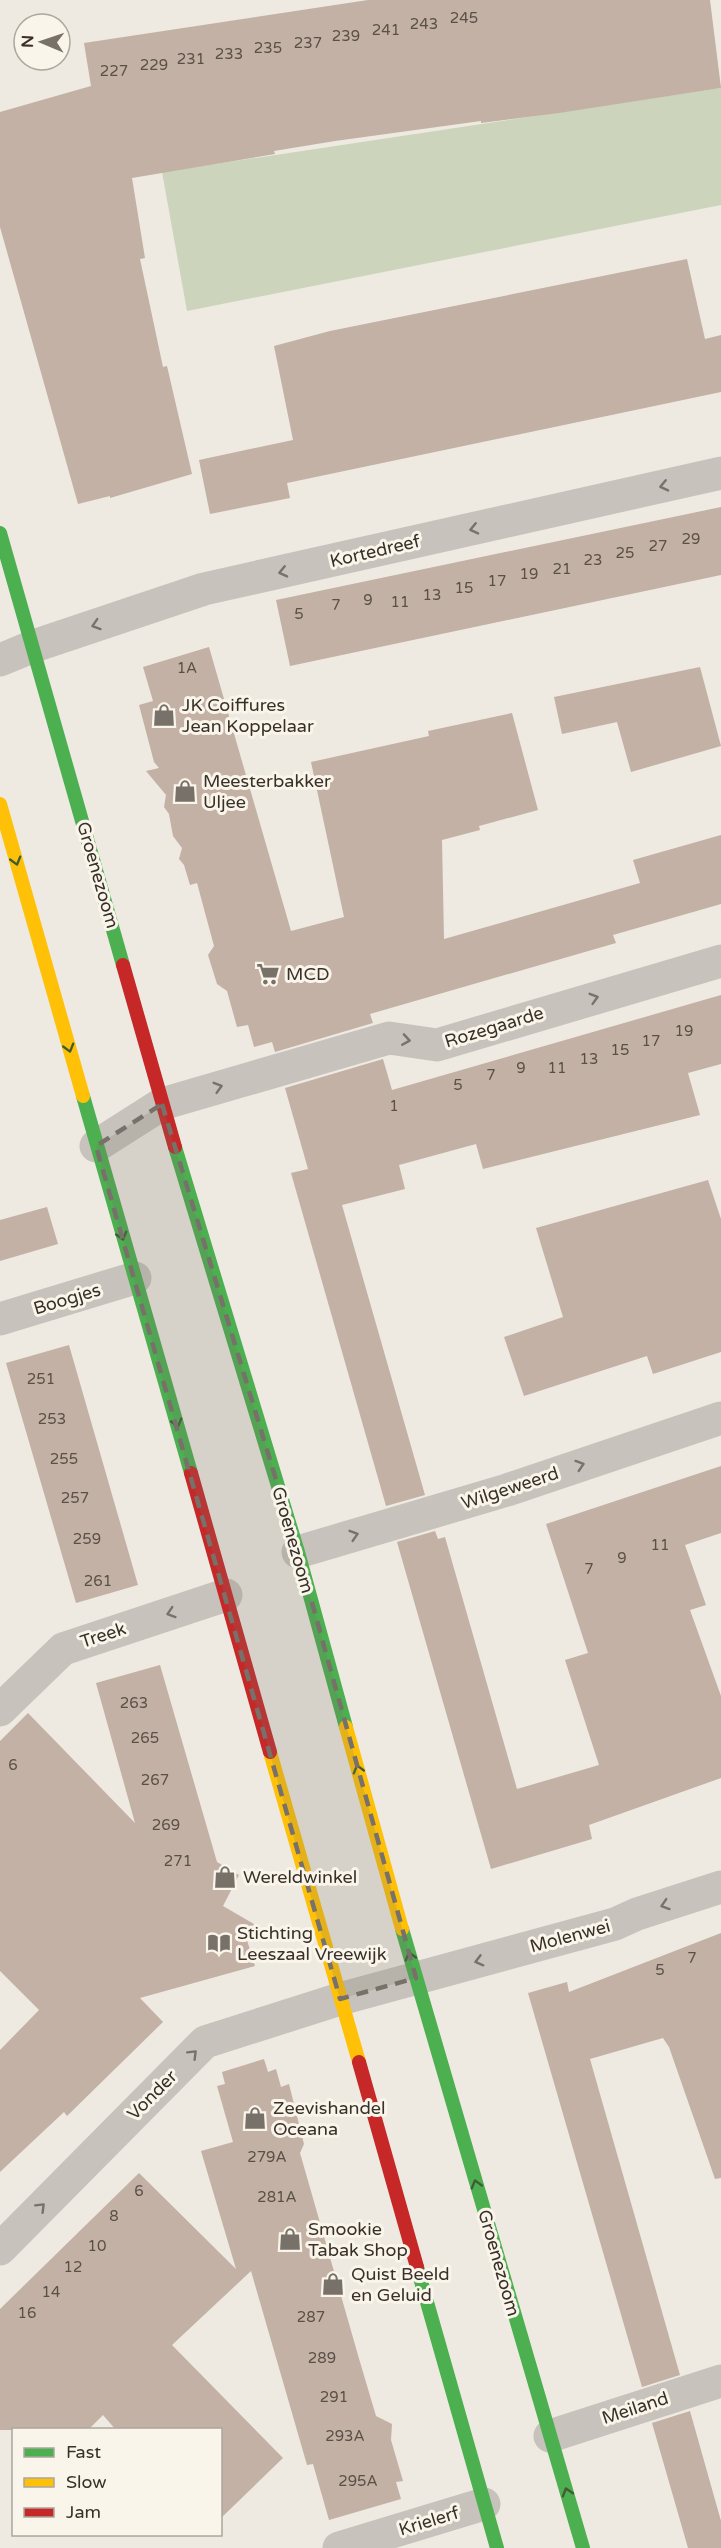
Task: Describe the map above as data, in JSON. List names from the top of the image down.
{
  "streets": {
    "street": [
      "Kortedreef",
      "Groenezoom",
      "Rozegaarde",
      "Boogjes",
      "Wilgeweerd",
      "Treek",
      "Molenwei",
      "Vonder",
      "Meiland",
      "Krielerf"
    ]
  },
  "crossings": [
    ["Kortedreef", "Groenezoom"],
    ["Groenezoom", "Rozegaarde"],
    ["Groenezoom", "Wilgeweerd"],
    ["Groenezoom", "Molenwei"],
    ["Groenezoom", "Meiland"]
  ],
  "one_way": [
    "Kortedreef",
    "Rozegaarde",
    "Wilgeweerd",
    "Treek",
    "Molenwei",
    "Vonder"
  ],
  "places": {
    "shop": [
      "JK Coiffures Jean Koppelaar",
      "Meesterbakker Uljee",
      "Wereldwinkel",
      "Zeevishandel Oceana",
      "Smookie Tabak Shop",
      "Quist Beeld en Geluid"
    ],
    "supermarket": ["MCD"],
    "library": ["Stichting Leeszaal Vreewijk"]
  },
  "house_numbers": [
    "245",
    "243",
    "241",
    "239",
    "237",
    "235",
    "233",
    "231",
    "229",
    "227",
    "29",
    "27",
    "25",
    "23",
    "21",
    "19",
    "17",
    "15",
    "13",
    "9",
    "11",
    "7",
    "5",
    "1A",
    "19",
    "17",
    "15",
    "13",
    "9",
    "11",
    "7",
    "5",
    "1",
    "251",
    "253",
    "255",
    "257",
    "259",
    "11",
    "9",
    "7",
    "261",
    "263",
    "265",
    "6",
    "267",
    "269",
    "271",
    "7",
    "5",
    "279A",
    "6",
    "281A",
    "8",
    "10",
    "12",
    "14",
    "16",
    "287",
    "289",
    "291",
    "293A",
    "295A"
  ],
  "legend": ["Fast", "Slow", "Jam"],
  "north": "left"
}
